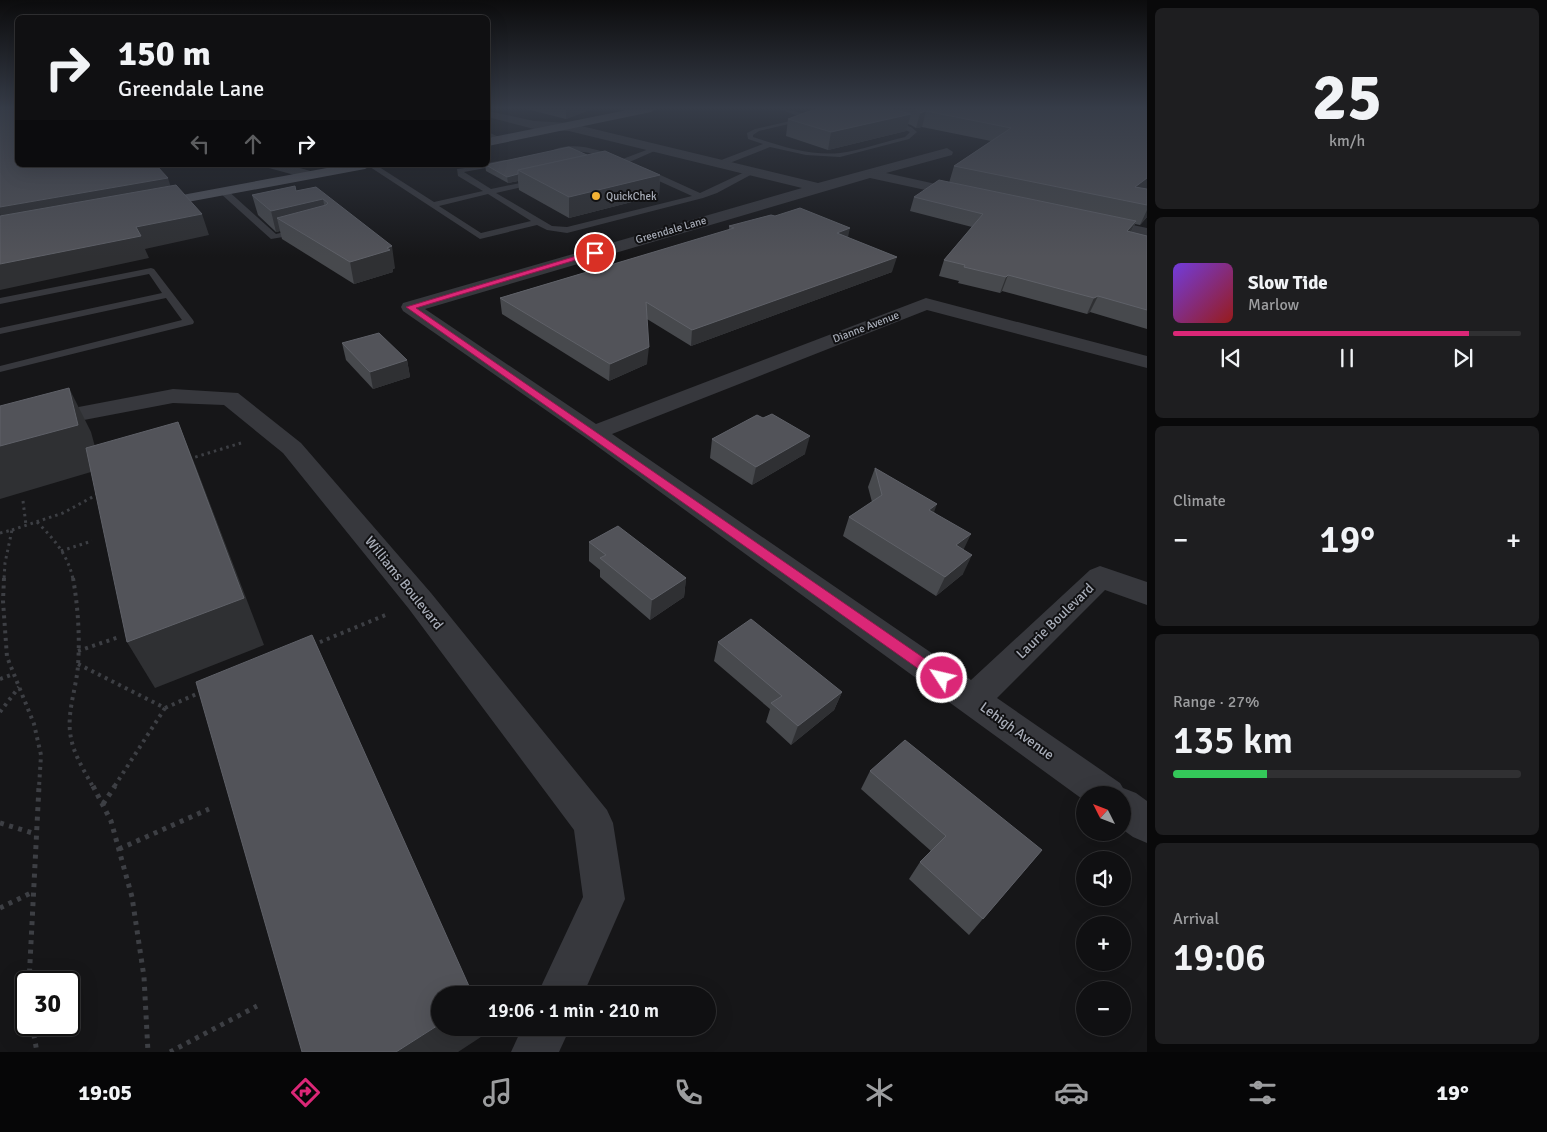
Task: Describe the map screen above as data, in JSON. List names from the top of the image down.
{
  "streets": {
    "street": [
      "Greendale Lane",
      "Dianne Avenue",
      "Williams Boulevard",
      "Laurie Boulevard",
      "Lehigh Avenue"
    ]
  },
  "crossings": [
    ["Greendale Lane", "Lehigh Avenue"],
    ["Dianne Avenue", "Lehigh Avenue"],
    ["Laurie Boulevard", "Lehigh Avenue"]
  ],
  "places": ["QuickChek"],
  "north": "top left",
  "page": {
    "tile": [
      ["25", "km/h"],
      "Climate",
      ["Range · 27%", "135 km"],
      ["Arrival", "19:06"]
    ],
    "turn": ["150 m", "Greendale Lane"],
    "song": ["Slow Tide", "Marlow"],
    "heat": ["−", "19°", "+"],
    "map_buttons": ["+", "−"],
    "limit": "30",
    "trip": "19:06 · 1 min · 210 m",
    "tabs": ["19:05", "19°"]
  }
}
